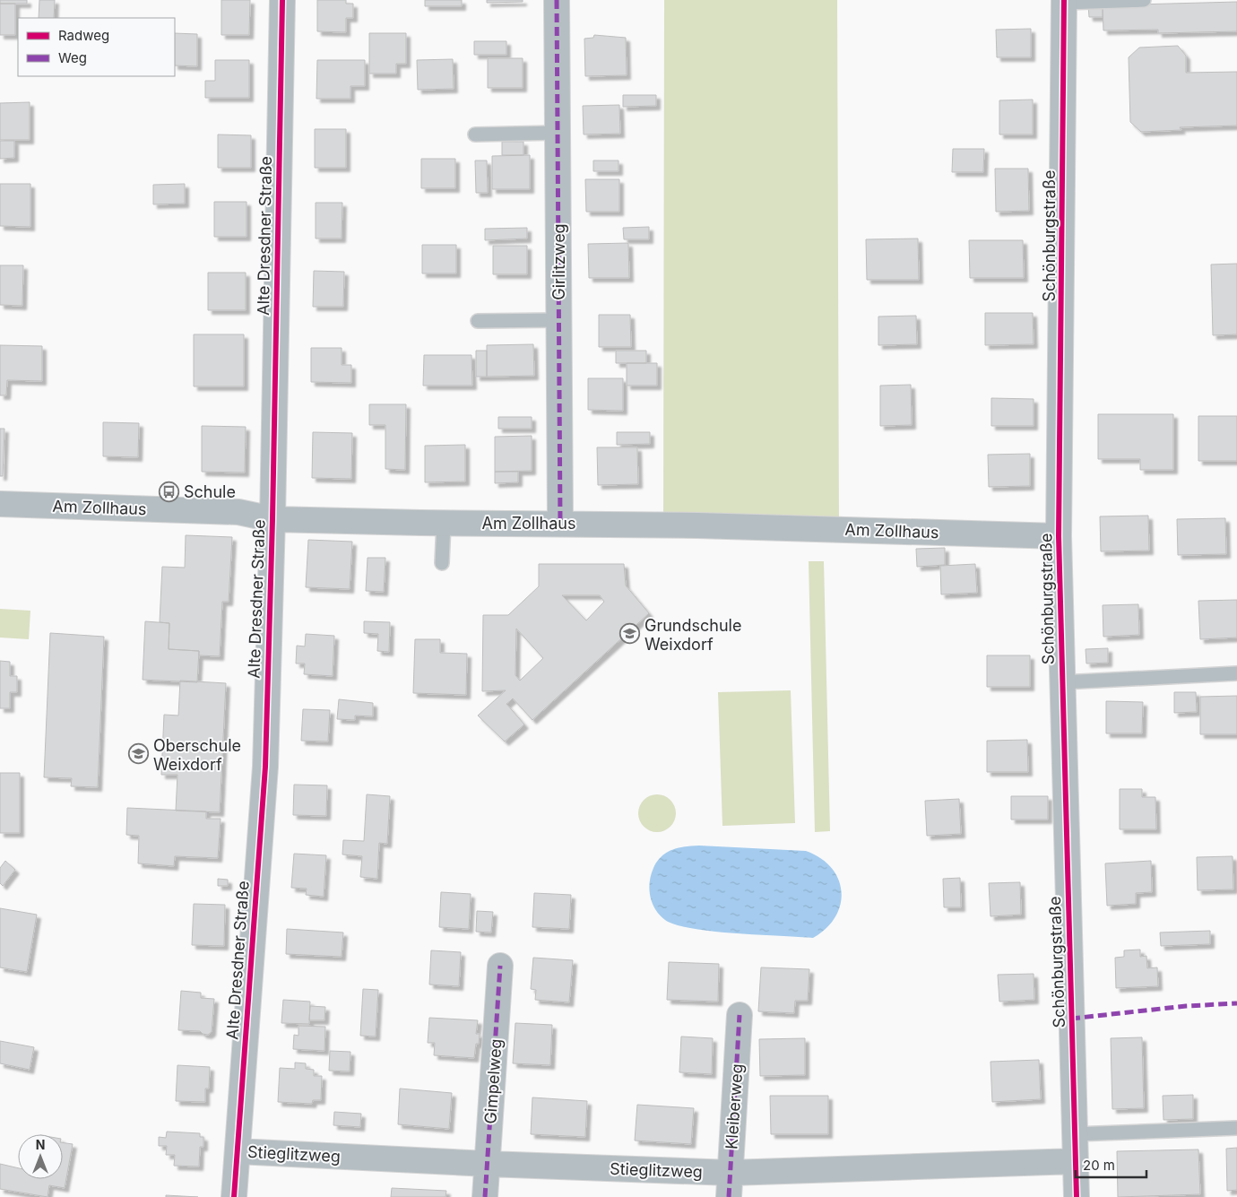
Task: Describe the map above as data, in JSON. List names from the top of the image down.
{
  "streets": {
    "street": [
      "Alte Dresdner Straße",
      "Schönburgstraße",
      "Girlitzweg",
      "Am Zollhaus",
      "Gimpelweg",
      "Kleiberweg",
      "Stieglitzweg"
    ]
  },
  "crossings": [
    ["Alte Dresdner Straße", "Am Zollhaus"],
    ["Alte Dresdner Straße", "Stieglitzweg"],
    ["Schönburgstraße", "Am Zollhaus"],
    ["Schönburgstraße", "Stieglitzweg"],
    ["Girlitzweg", "Am Zollhaus"],
    ["Gimpelweg", "Stieglitzweg"],
    ["Kleiberweg", "Stieglitzweg"]
  ],
  "places": {
    "bus stop": ["Schule"],
    "school or university": ["Grundschule Weixdorf", "Oberschule Weixdorf"]
  },
  "legend": ["Radweg", "Weg"],
  "scale_bar": "20 m",
  "north": "top"
}
